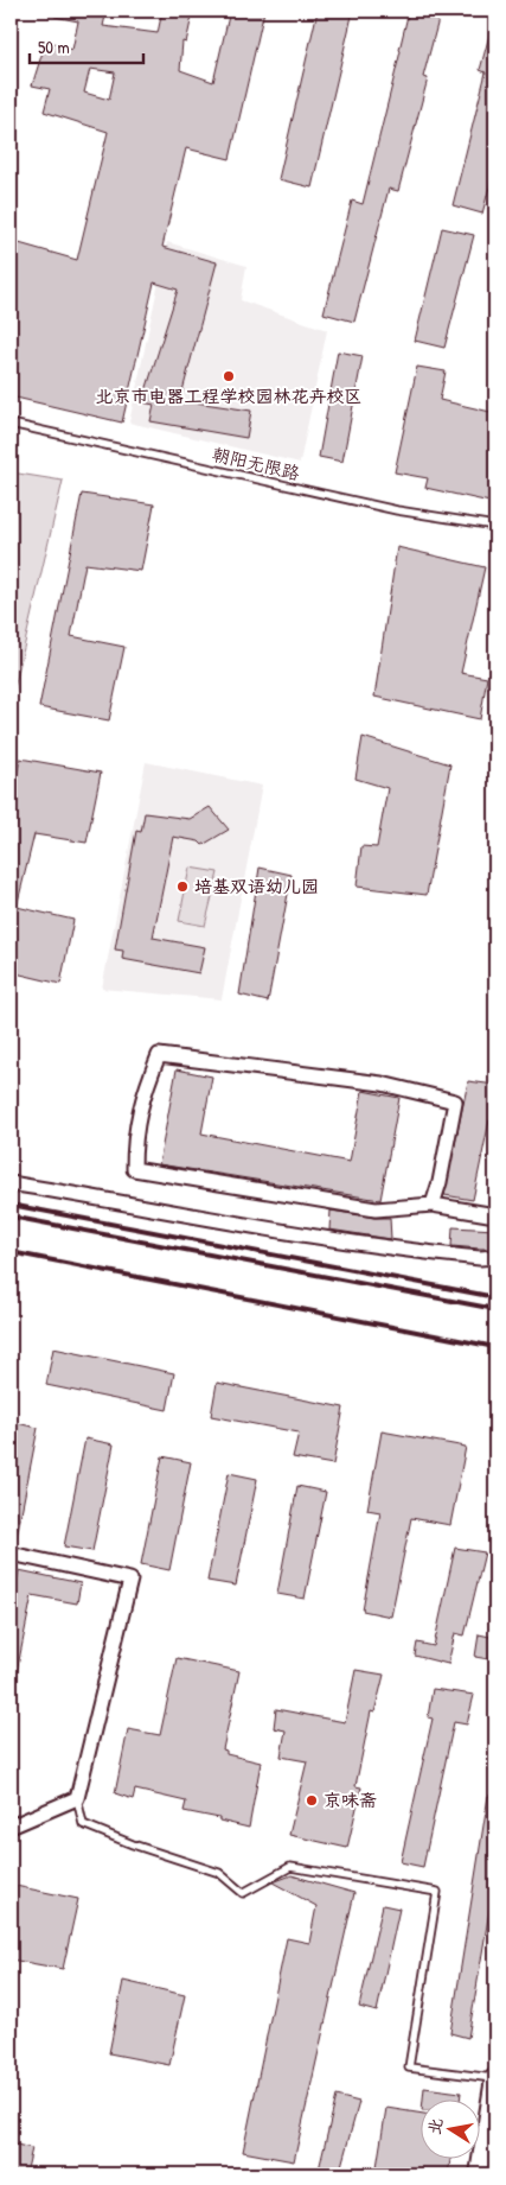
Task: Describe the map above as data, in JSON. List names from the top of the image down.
{
  "streets": {
    "lane": ["朝阳无限路"]
  },
  "places": ["北京市电器工程学校园林花卉校区", "培基双语幼儿园", "京味斋"],
  "scale_bar": "50 m",
  "north": "left"
}
